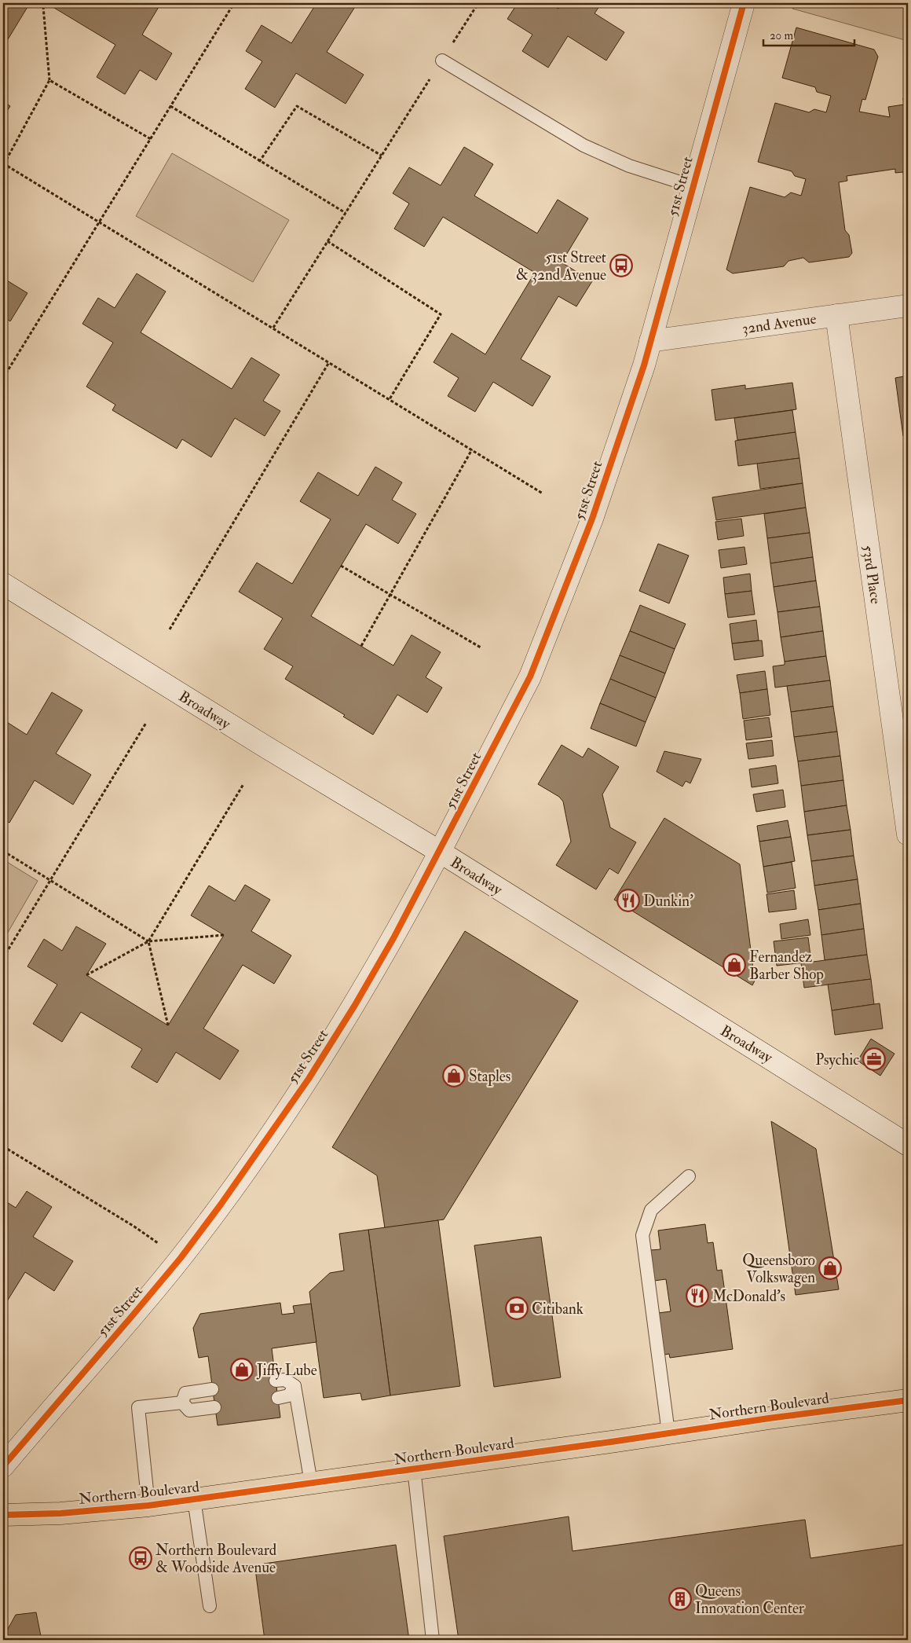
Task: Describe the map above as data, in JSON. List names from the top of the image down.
{
  "streets": {
    "main road": ["Northern Boulevard"],
    "street": [
      "51st Street",
      "32nd Avenue",
      "53rd Place",
      "Broadway"
    ]
  },
  "crossings": [
    ["51st Street", "32nd Avenue"],
    ["51st Street", "Broadway"],
    ["32nd Avenue", "53rd Place"]
  ],
  "places": {
    "bus stop": ["51st Street & 32nd Avenue", "Northern Boulevard & Woodside Avenue"],
    "restaurant": ["Dunkin'", "McDonald's"],
    "shop": [
      "Fernandez Barber Shop",
      "Staples",
      "Queensboro Volkswagen",
      "Jiffy Lube"
    ],
    "office": ["Psychic"],
    "bank": ["Citibank"],
    "building": ["Queens Innovation Center"]
  },
  "scale_bar": "20 m"
}
